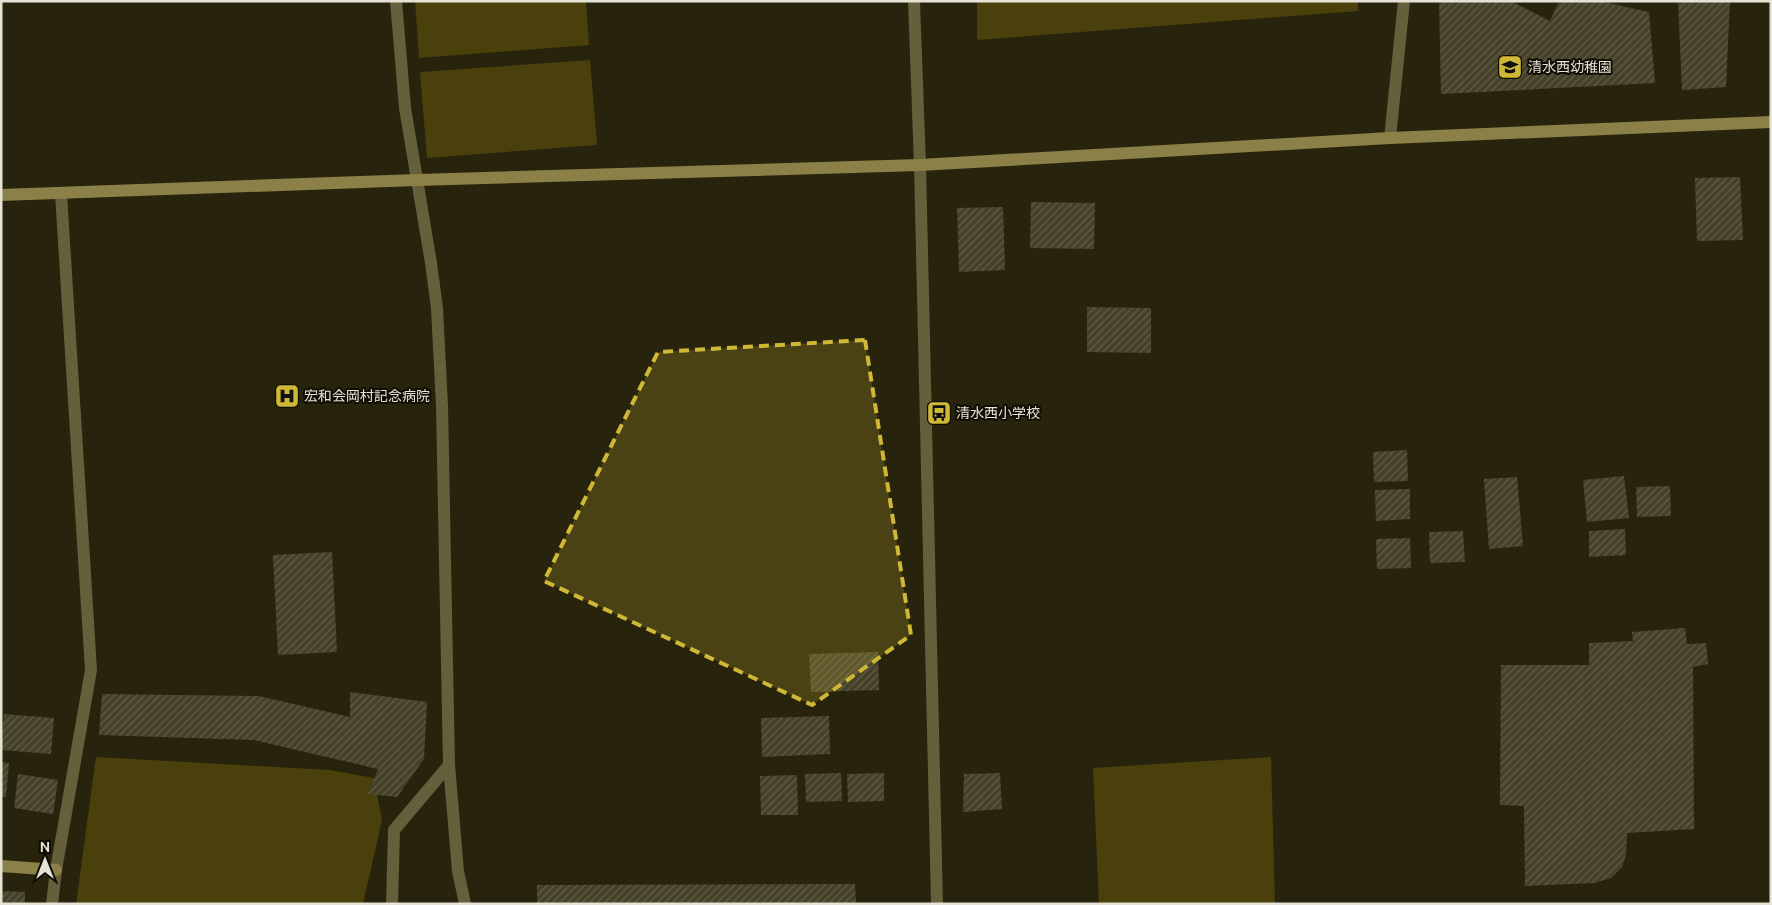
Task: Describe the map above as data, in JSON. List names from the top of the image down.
{
  "places": {
    "school or university": ["清水西幼稚園"],
    "hospital": ["宏和会岡村記念病院"],
    "bus stop": ["清水西小学校"]
  },
  "north": "top"
}
